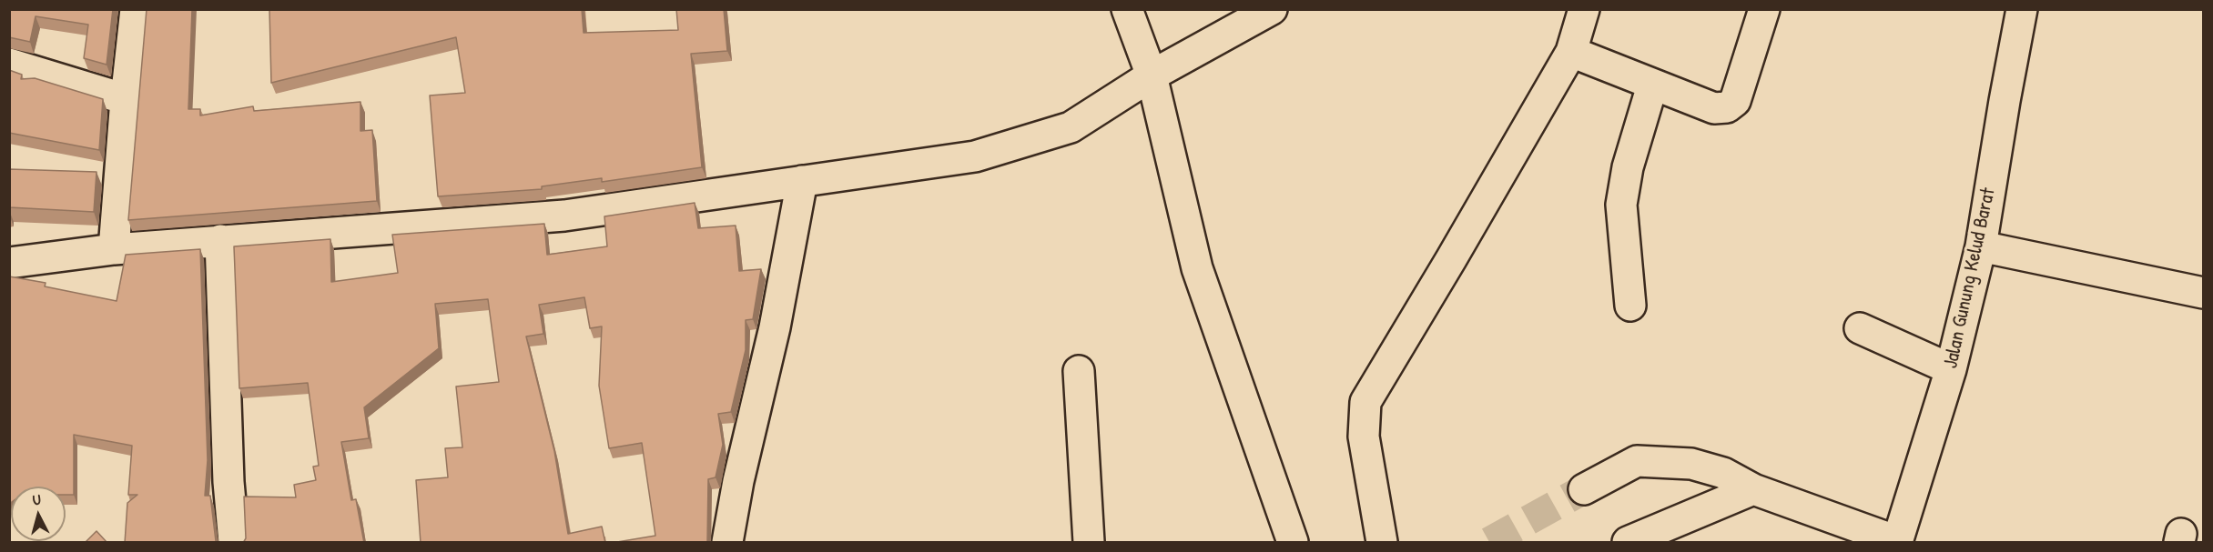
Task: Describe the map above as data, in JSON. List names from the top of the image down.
{
  "streets": {
    "street": ["Jalan Gunung Kelud Barat"]
  },
  "north": "top"
}
